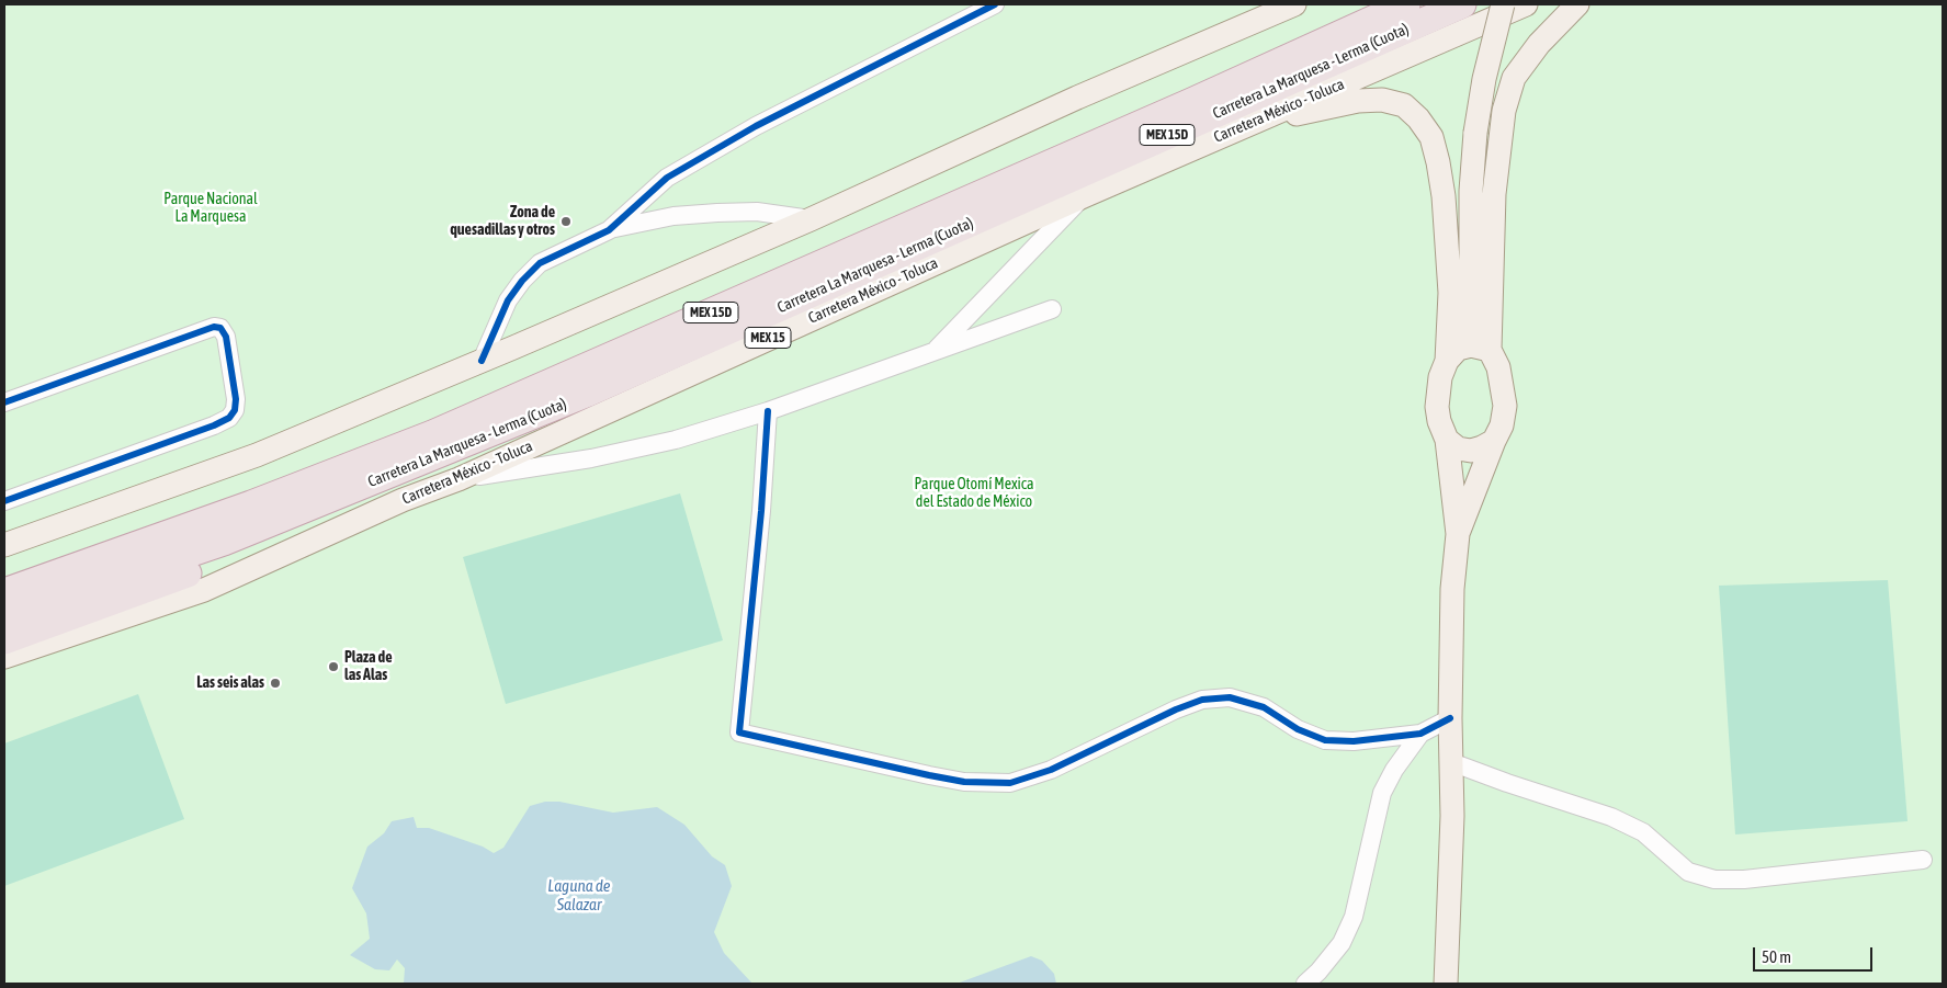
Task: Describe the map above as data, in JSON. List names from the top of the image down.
{
  "streets": {
    "highway": ["Carretera La Marquesa - Lerma (Cuota)", "MEX 15D"],
    "main road": ["Carretera México - Toluca", "MEX 15"]
  },
  "water": ["Laguna de Salazar"],
  "parks": ["Parque Nacional La Marquesa", "Parque Otomí Mexica del Estado de México"],
  "places": ["Zona de quesadillas y otros", "Plaza de las Alas", "Las seis alas"],
  "scale_bar": "50 m"
}
